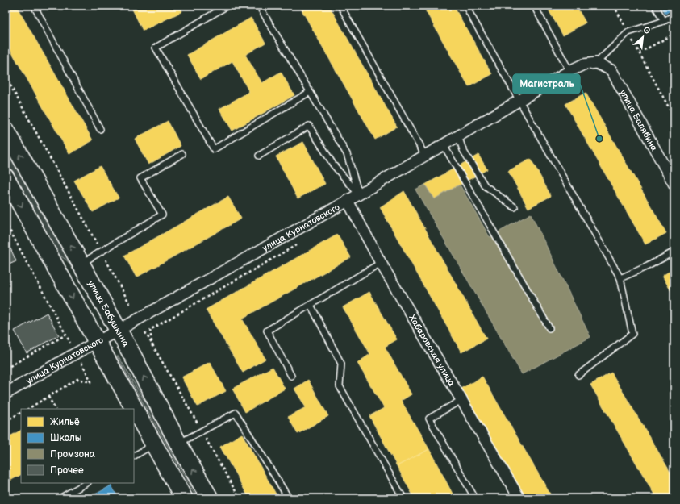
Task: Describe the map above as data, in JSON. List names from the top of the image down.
{
  "streets": {
    "main road": ["улица Бабушкина"],
    "street": ["улица Балябина", "улица Курнатовского", "Хабаровская улица"]
  },
  "crossings": [
    ["улица Балябина", "улица Курнатовского"],
    ["улица Курнатовского", "улица Бабушкина"],
    ["улица Курнатовского", "Хабаровская улица"]
  ],
  "places": ["Магистраль"],
  "legend": [
    "Жильё",
    "Школы",
    "Промзона",
    "Прочее"
  ],
  "north": "top right"
}
